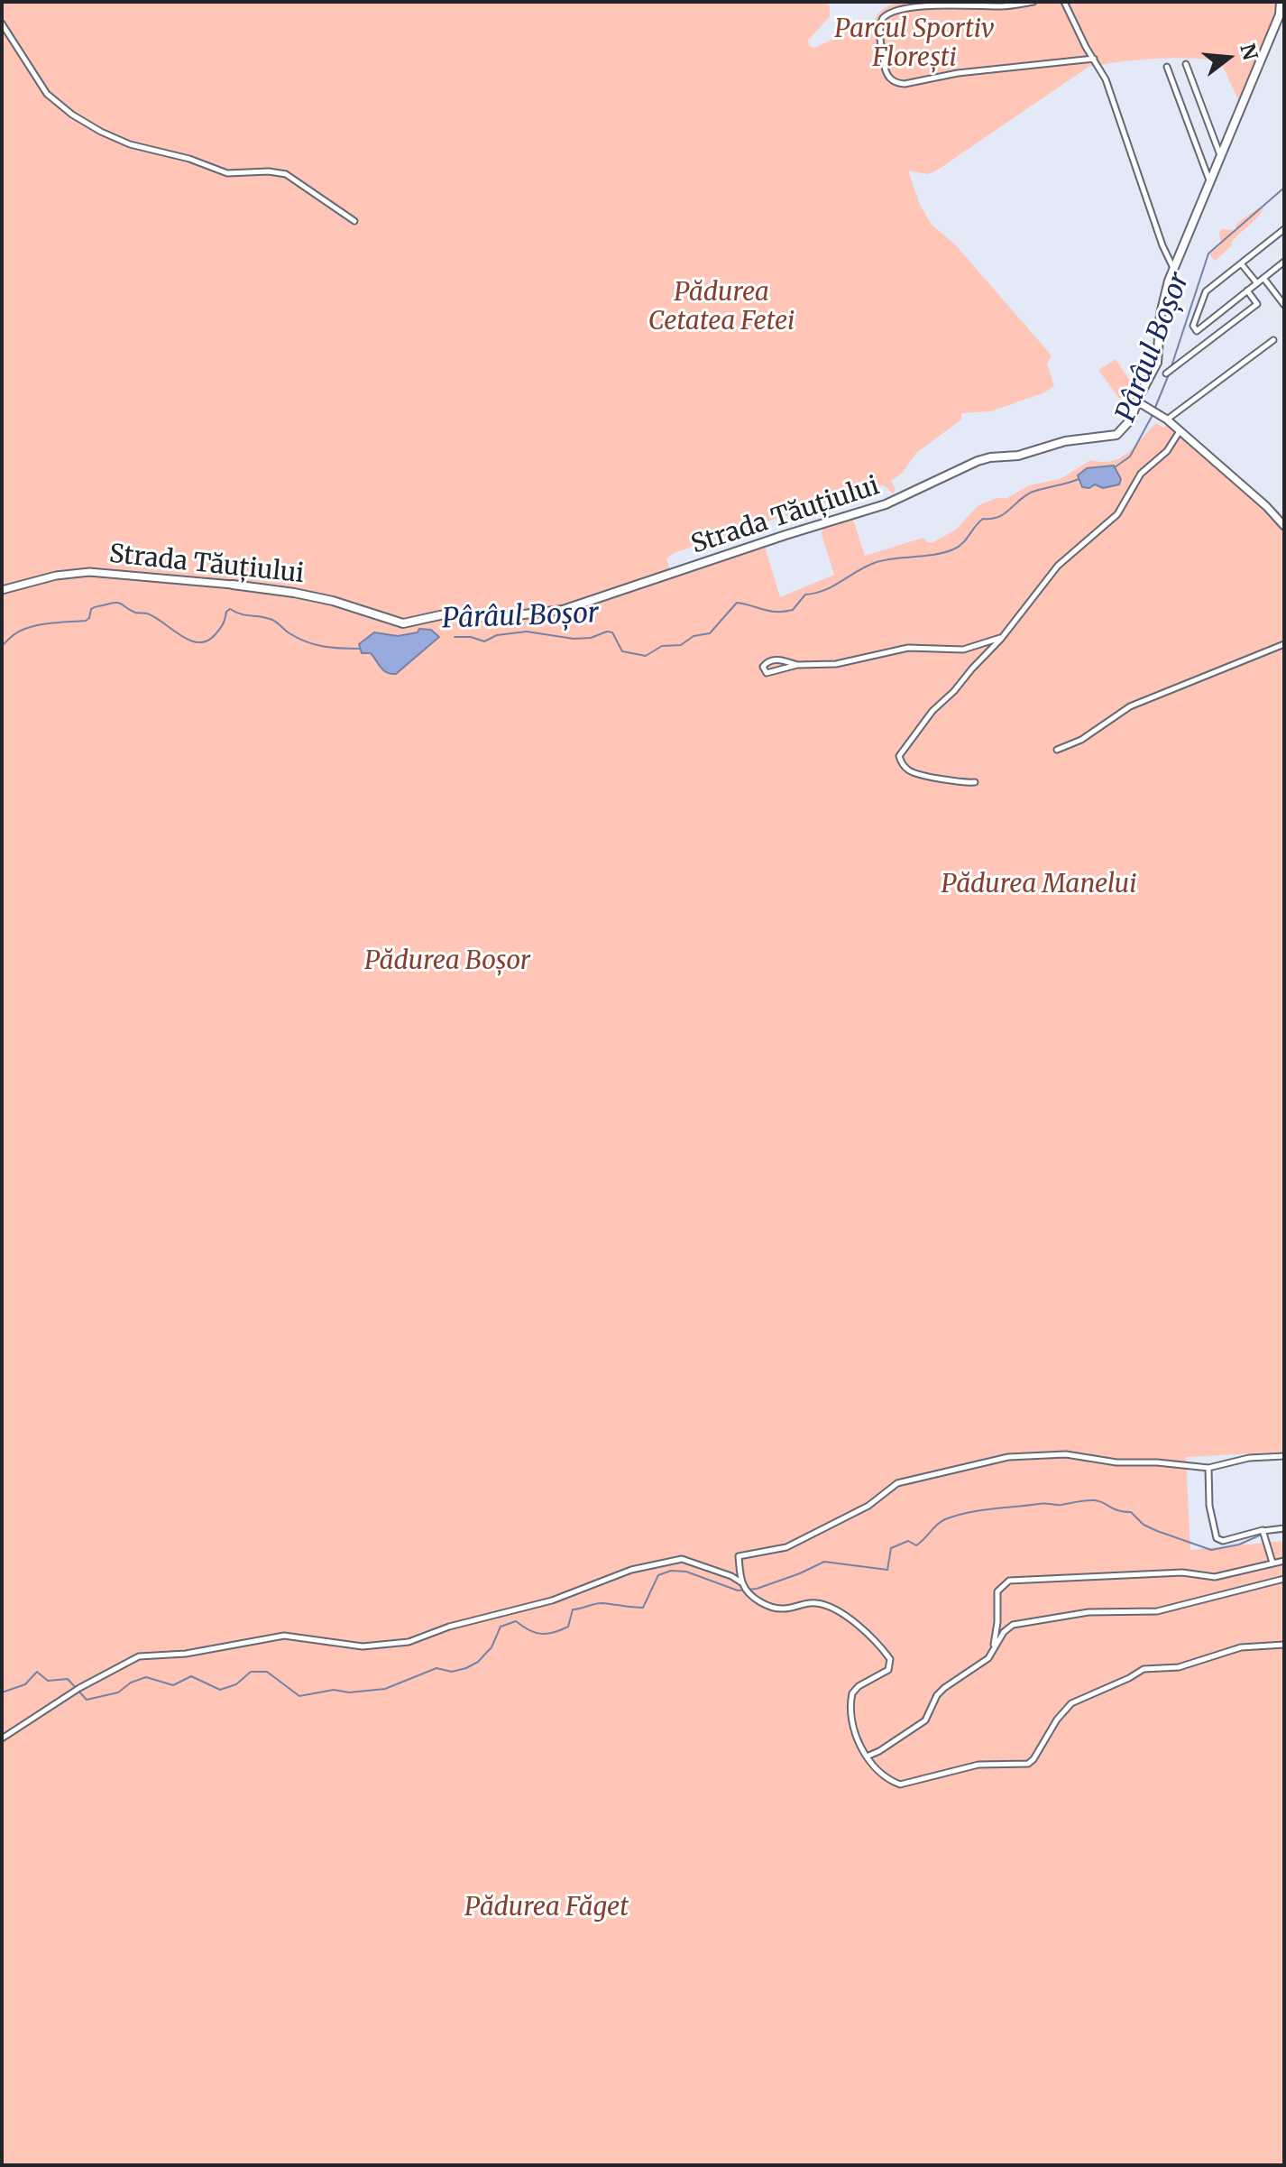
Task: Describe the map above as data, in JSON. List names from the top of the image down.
{
  "streets": {
    "main road": ["Strada Tăuțiului"]
  },
  "water": ["Pârâul Boșor"],
  "parks": [
    "Parcul Sportiv Florești",
    "Pădurea Cetatea Fetei",
    "Pădurea Manelui",
    "Pădurea Boșor",
    "Pădurea Făget"
  ],
  "north": "right"
}
